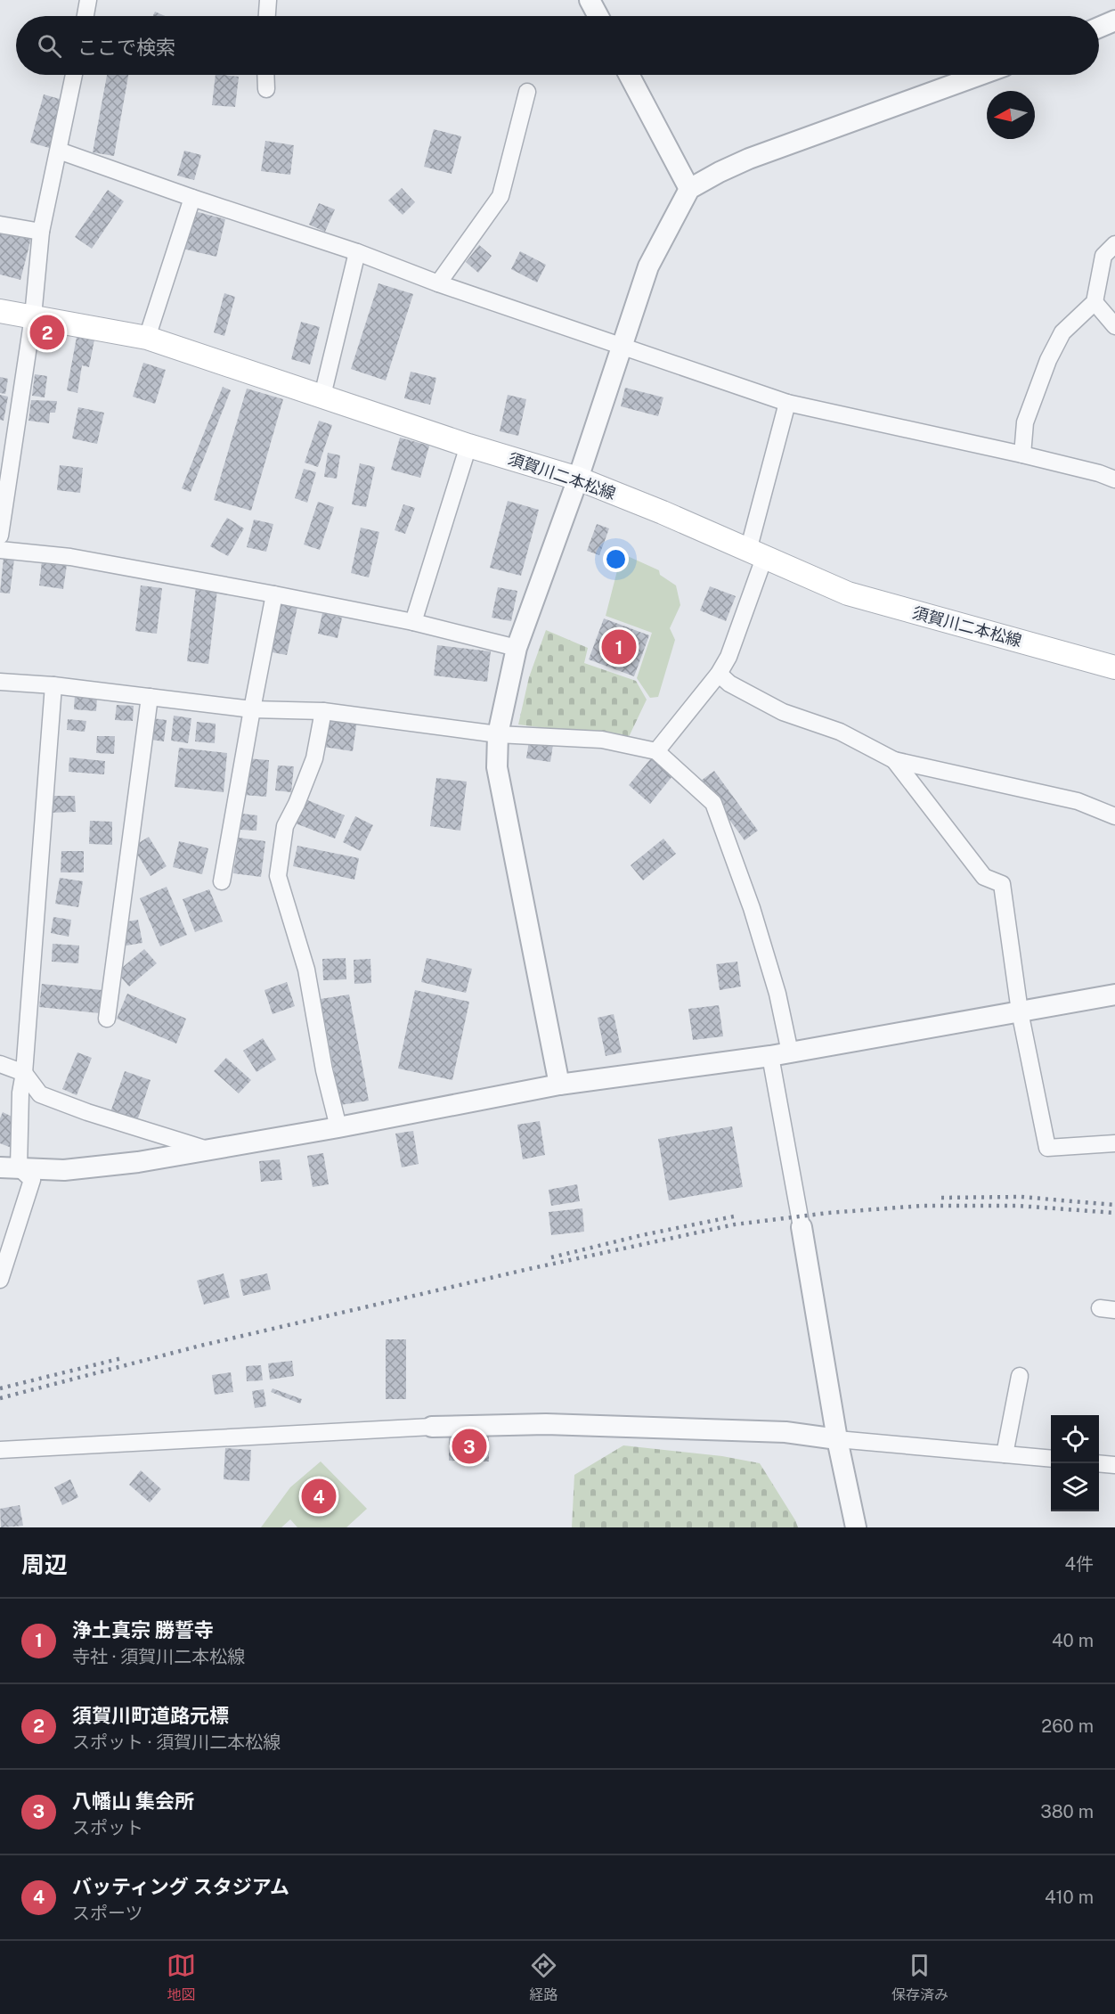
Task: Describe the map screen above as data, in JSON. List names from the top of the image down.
{
  "streets": {
    "main road": ["須賀川二本松線"]
  },
  "north": "left",
  "page": {
    "search": "ここで検索",
    "pins": [
      "2",
      "1",
      "3",
      "4"
    ],
    "heading": ["周辺", "4件"],
    "list": [
      {
        "mark": "1",
        "name": "浄土真宗 勝誓寺",
        "note": "寺社 · 須賀川二本松線",
        "value": "40 m"
      },
      {
        "mark": "2",
        "name": "須賀川町道路元標",
        "note": "スポット · 須賀川二本松線",
        "value": "260 m"
      },
      {
        "mark": "3",
        "name": "八幡山 集会所",
        "note": "スポット",
        "value": "380 m"
      },
      {
        "mark": "4",
        "name": "バッティング スタジアム",
        "note": "スポーツ",
        "value": "410 m"
      }
    ],
    "nav": ["地図", "経路", "保存済み"]
  }
}
